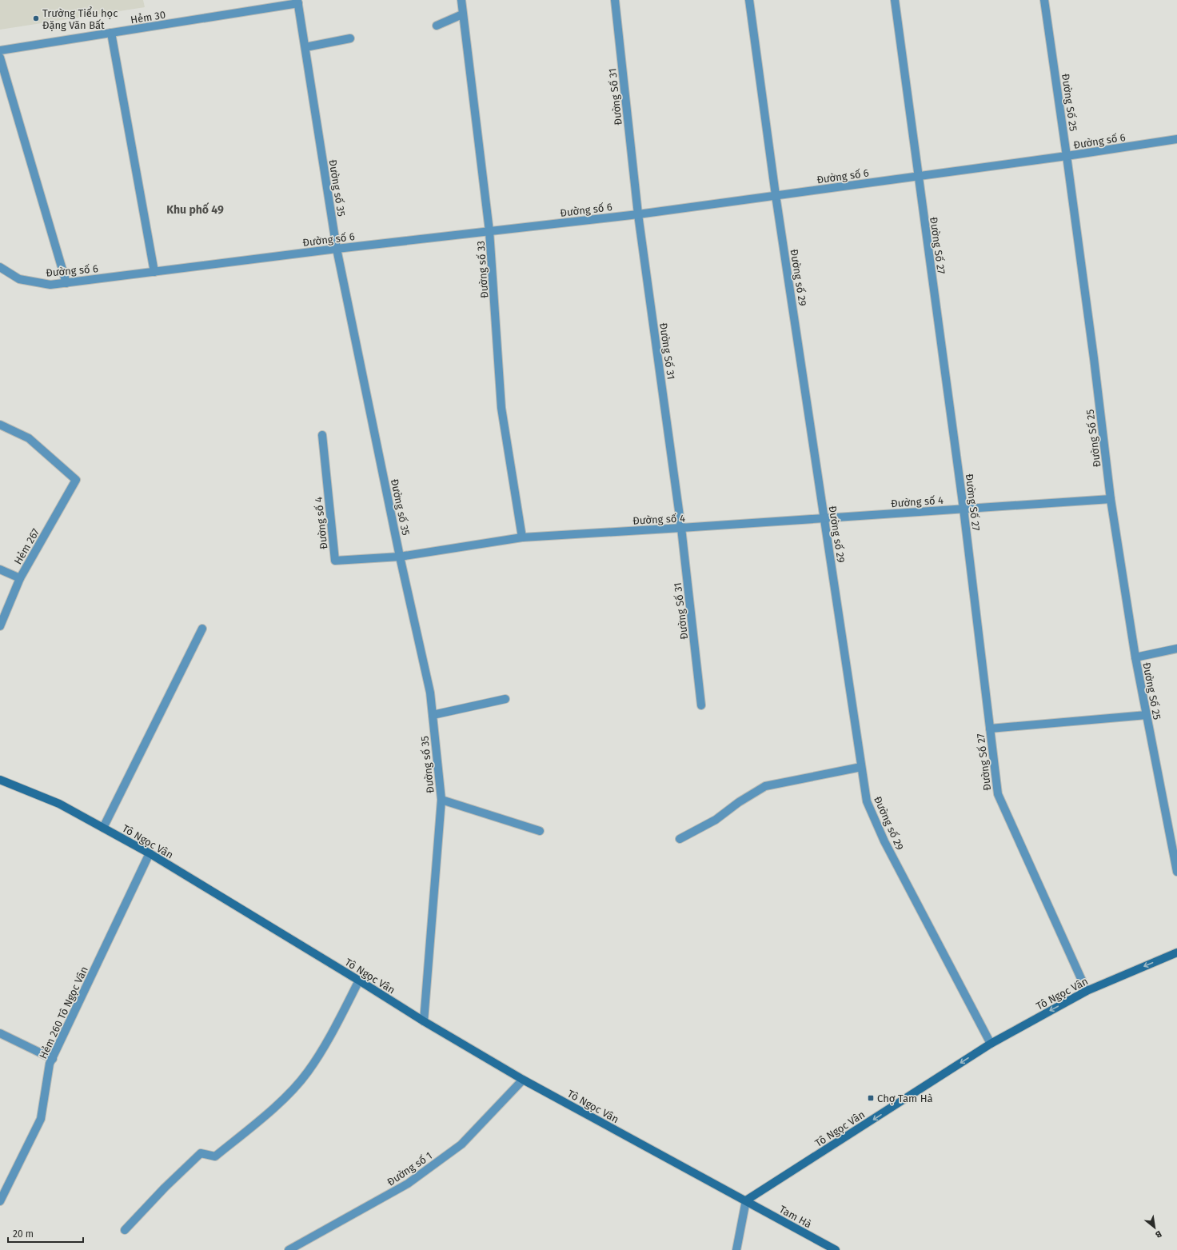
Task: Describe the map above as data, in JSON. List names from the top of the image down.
{
  "streets": {
    "main road": ["Tô Ngọc Vân", "Tam Hà"],
    "street": [
      "Hẻm 30",
      "Đường Số 31",
      "Đường Số 25",
      "Đường số 6",
      "Đường số 35",
      "Đường Số 27",
      "Đường số 33",
      "Đường số 29",
      "Đường số 4",
      "Hẻm 267",
      "Hẻm 260 Tô Ngọc Vân",
      "Đường số 1"
    ]
  },
  "crossings": [
    ["Hẻm 30", "Đường số 35"],
    ["Đường Số 31", "Đường số 6"],
    ["Đường Số 31", "Đường số 4"],
    ["Đường Số 25", "Đường số 6"],
    ["Đường Số 25", "Đường số 4"],
    ["Đường số 6", "Đường số 35"],
    ["Đường số 6", "Đường Số 27"],
    ["Đường số 6", "Đường số 33"],
    ["Đường số 6", "Đường số 29"],
    ["Đường số 35", "Đường số 4"],
    ["Đường số 35", "Tô Ngọc Vân"],
    ["Đường Số 27", "Đường số 4"],
    ["Đường Số 27", "Tô Ngọc Vân"],
    ["Đường số 33", "Đường số 4"],
    ["Đường số 29", "Đường số 4"],
    ["Đường số 29", "Tô Ngọc Vân"],
    ["Tô Ngọc Vân", "Hẻm 260 Tô Ngọc Vân"],
    ["Tô Ngọc Vân", "Đường số 1"],
    ["Tô Ngọc Vân", "Tam Hà"]
  ],
  "one_way": ["Tô Ngọc Vân"],
  "districts": ["Khu phố 49"],
  "places": {
    "other": ["Trường Tiểu học Đặng Văn Bất"],
    "transit": ["Chợ Tam Hà"]
  },
  "scale_bar": "20 m",
  "north": "bottom right"
}
